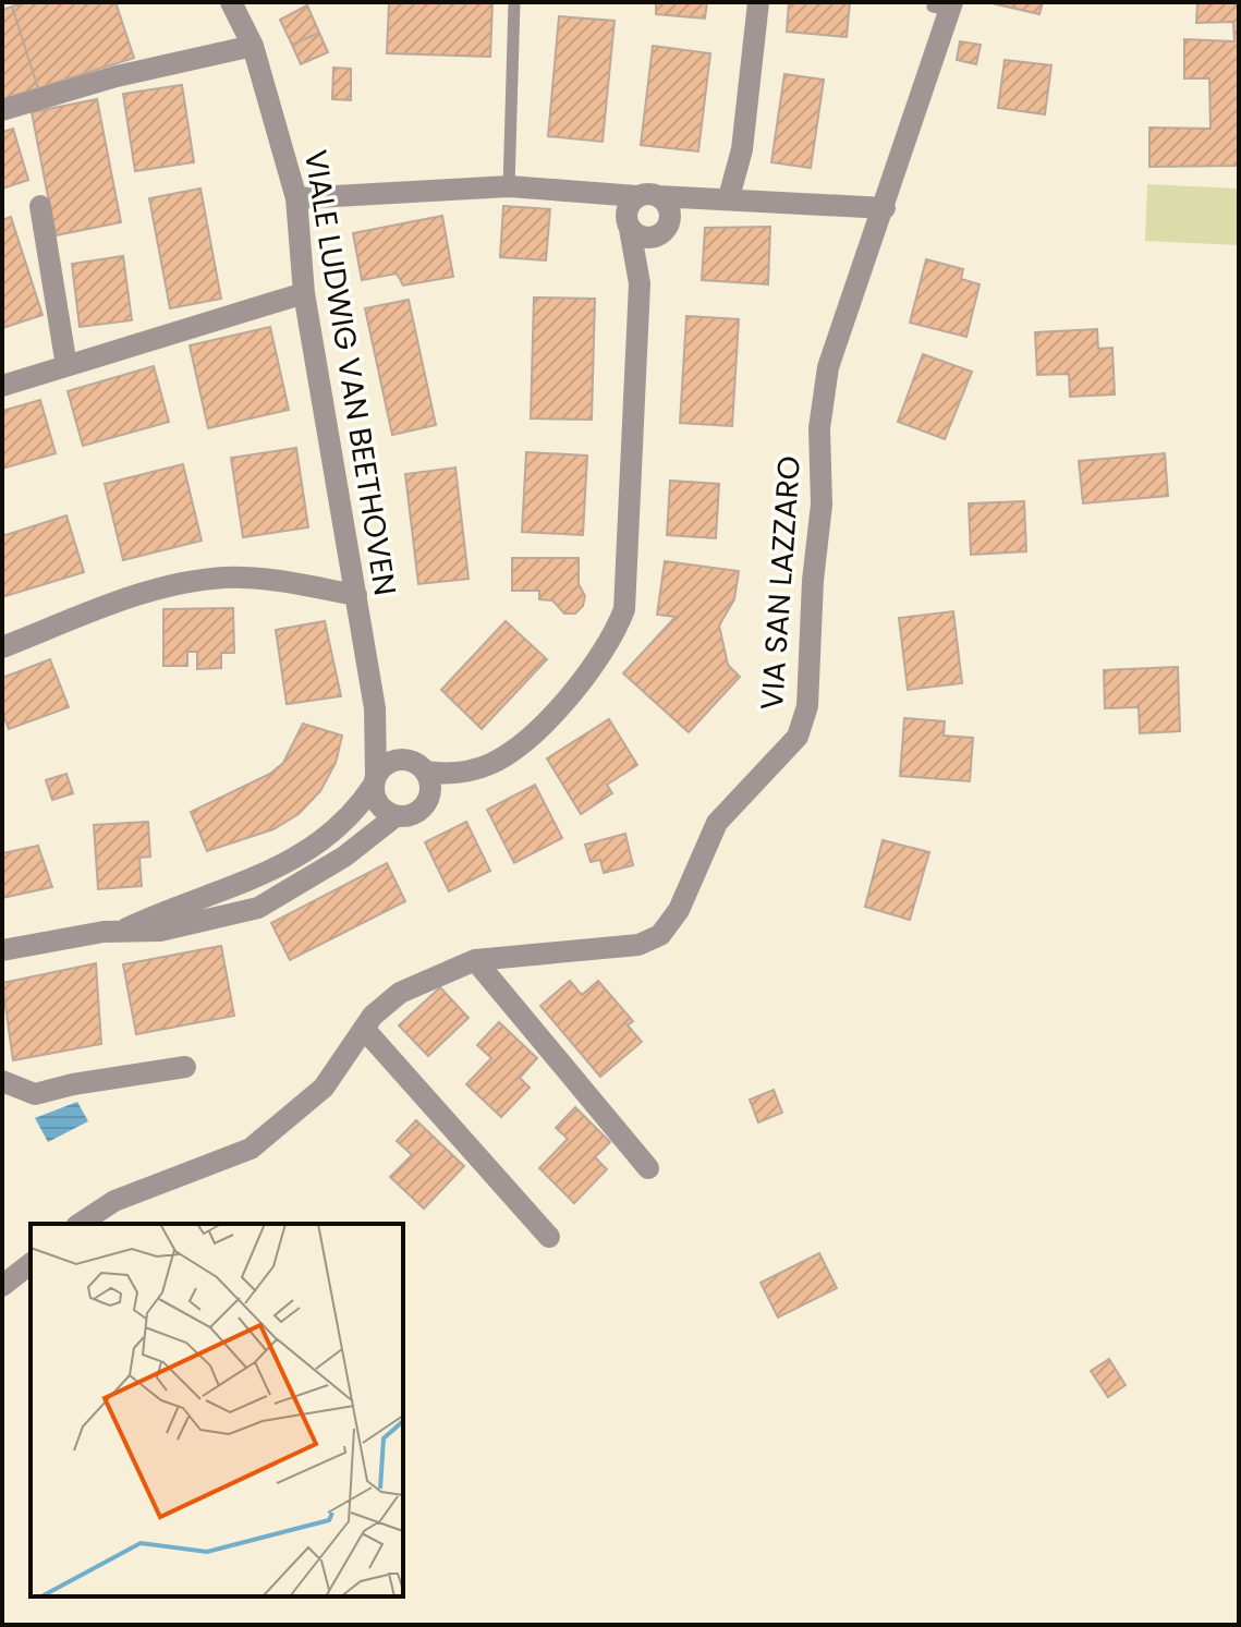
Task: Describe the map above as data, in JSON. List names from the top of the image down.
{
  "streets": {
    "street": ["VIALE LUDWIG VAN BEETHOVEN", "VIA SAN LAZZARO"]
  }
}
